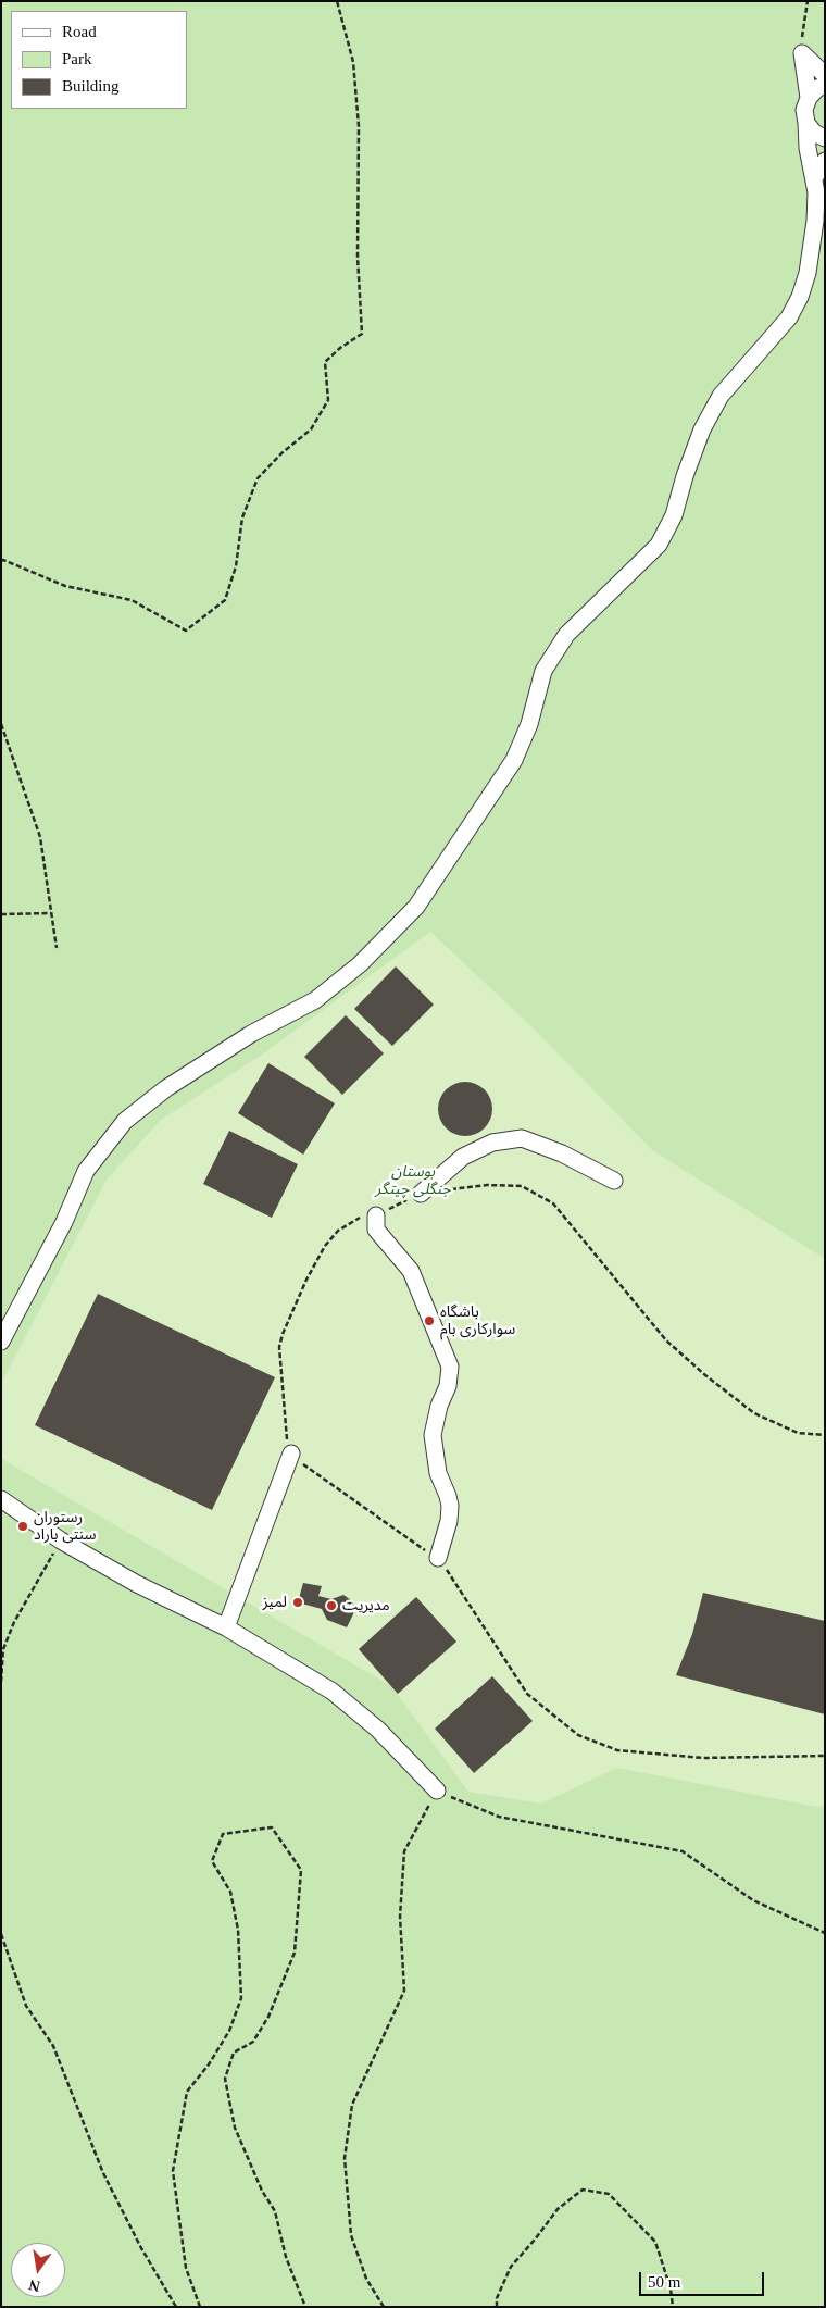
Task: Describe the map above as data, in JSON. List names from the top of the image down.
{
  "parks": ["بوستان جنگلی چیتگر"],
  "places": [
    "باشگاه سوارکاری بام",
    "رستوران سنتی باراد",
    "لمیز",
    "مدیریت"
  ],
  "legend": ["Road", "Park", "Building"],
  "scale_bar": "50 m",
  "north": "bottom"
}
